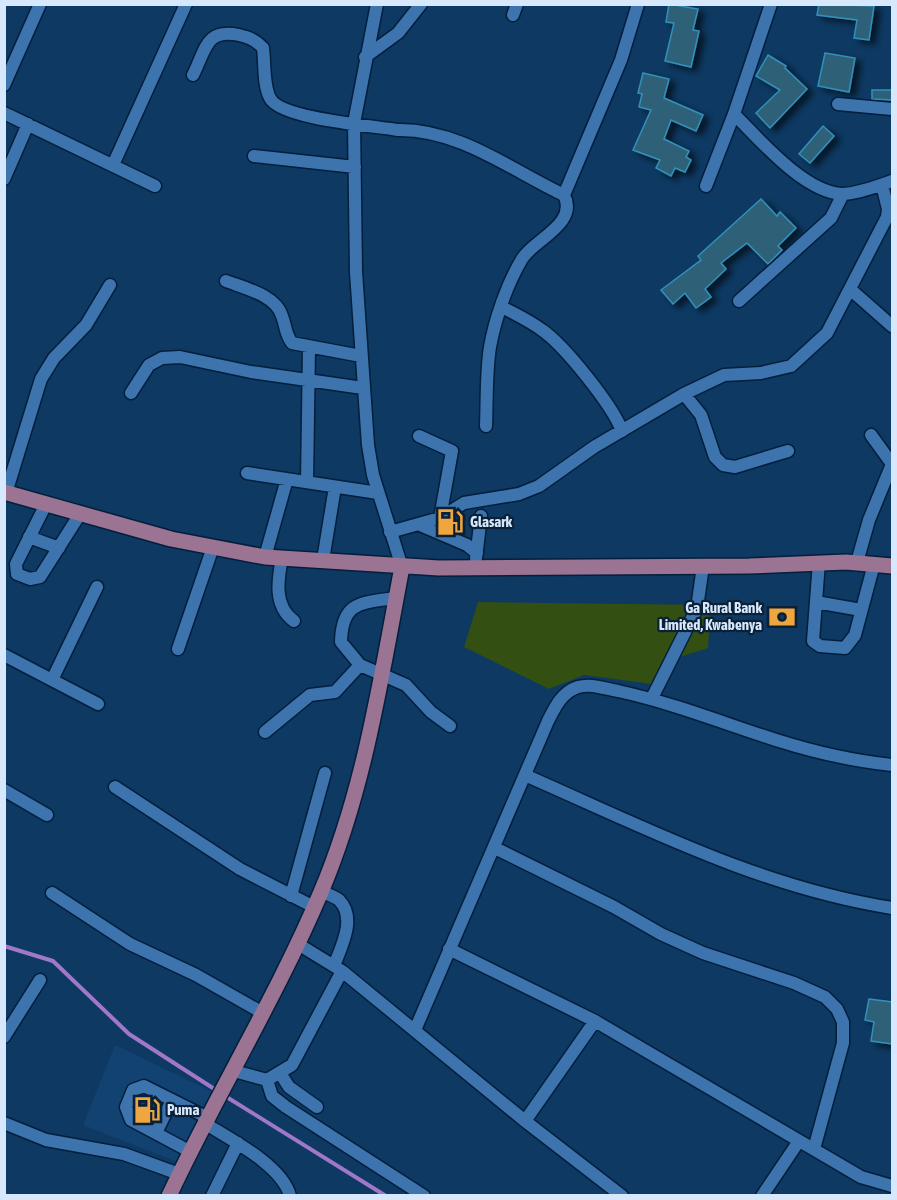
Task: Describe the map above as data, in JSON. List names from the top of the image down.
{
  "places": {
    "fuel station": ["Glasark", "Puma"],
    "bank": ["Ga Rural Bank Limited, Kwabenya"]
  }
}
